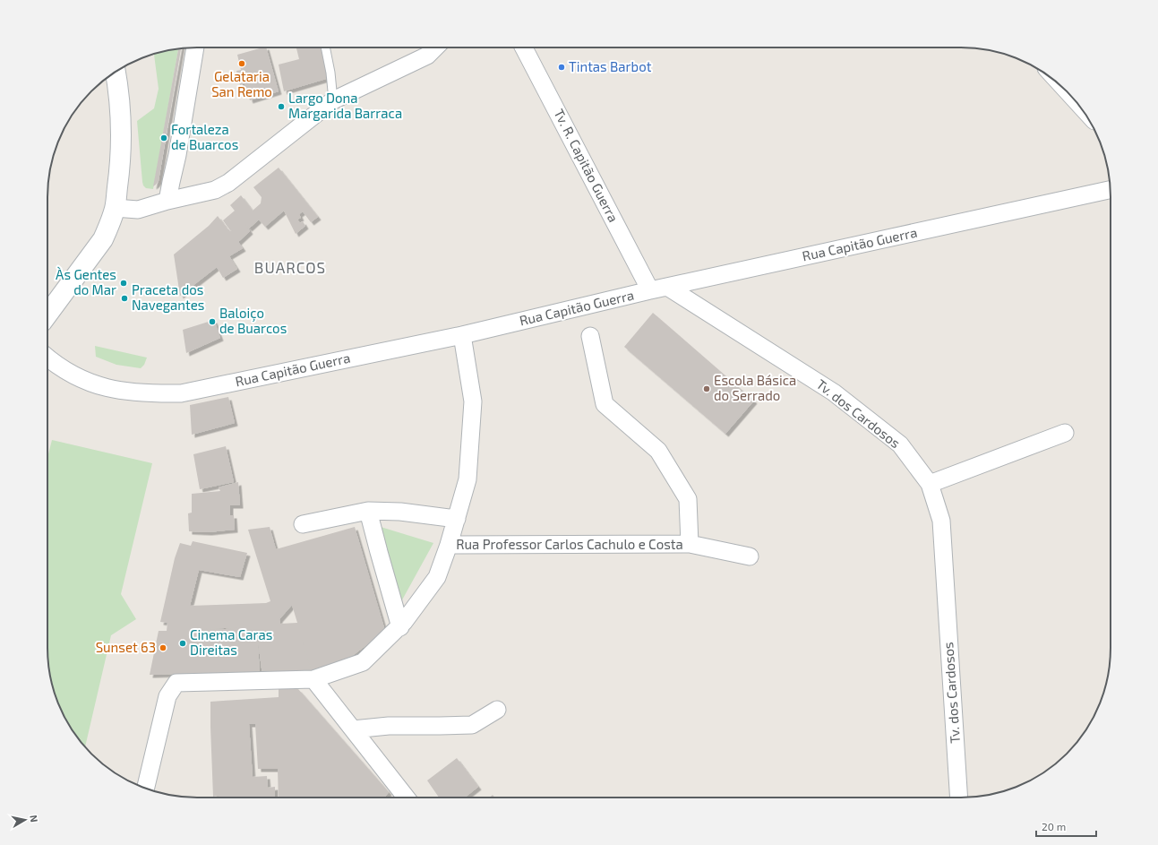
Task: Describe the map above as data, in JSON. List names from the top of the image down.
{
  "streets": {
    "street": [
      "Tv. R. Capitão Guerra",
      "Rua Capitão Guerra",
      "Tv. dos Cardosos",
      "Rua Professor Carlos Cachulo e Costa"
    ]
  },
  "crossings": [
    ["Tv. R. Capitão Guerra", "Rua Capitão Guerra"],
    ["Rua Capitão Guerra", "Tv. dos Cardosos"]
  ],
  "districts": ["BUARCOS"],
  "places": [
    "Gelataria San Remo",
    "Tintas Barbot",
    "Largo Dona Margarida Barraca",
    "Fortaleza de Buarcos",
    "Às Gentes do Mar",
    "Praceta dos Navegantes",
    "Baloiço de Buarcos",
    "Escola Básica do Serrado",
    "Cinema Caras Direitas",
    "Sunset 63"
  ],
  "scale_bar": "20 m",
  "north": "right"
}
